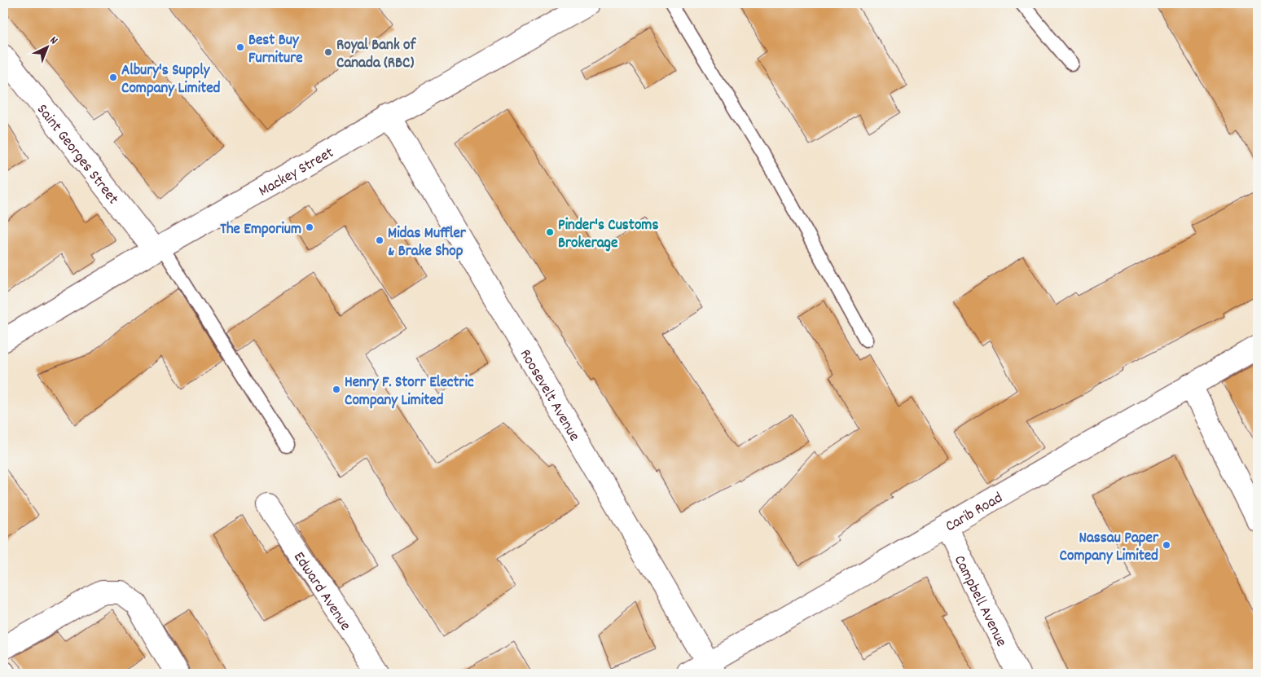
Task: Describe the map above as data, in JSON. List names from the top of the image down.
{
  "streets": {
    "street": [
      "Saint Georges Street",
      "Mackey Street",
      "Roosevelt Avenue",
      "Carib Road",
      "Edward Avenue",
      "Campbell Avenue"
    ]
  },
  "crossings": [
    ["Saint Georges Street", "Mackey Street"],
    ["Mackey Street", "Roosevelt Avenue"],
    ["Roosevelt Avenue", "Carib Road"],
    ["Carib Road", "Campbell Avenue"]
  ],
  "places": [
    "Best Buy Furniture",
    "Royal Bank of Canada (RBC)",
    "Albury's Supply Company Limited",
    "The Emporium",
    "Pinder's Customs Brokerage",
    "Midas Muffler & Brake Shop",
    "Henry F. Storr Electric Company Limited",
    "Nassau Paper Company Limited"
  ],
  "north": "top right"
}
